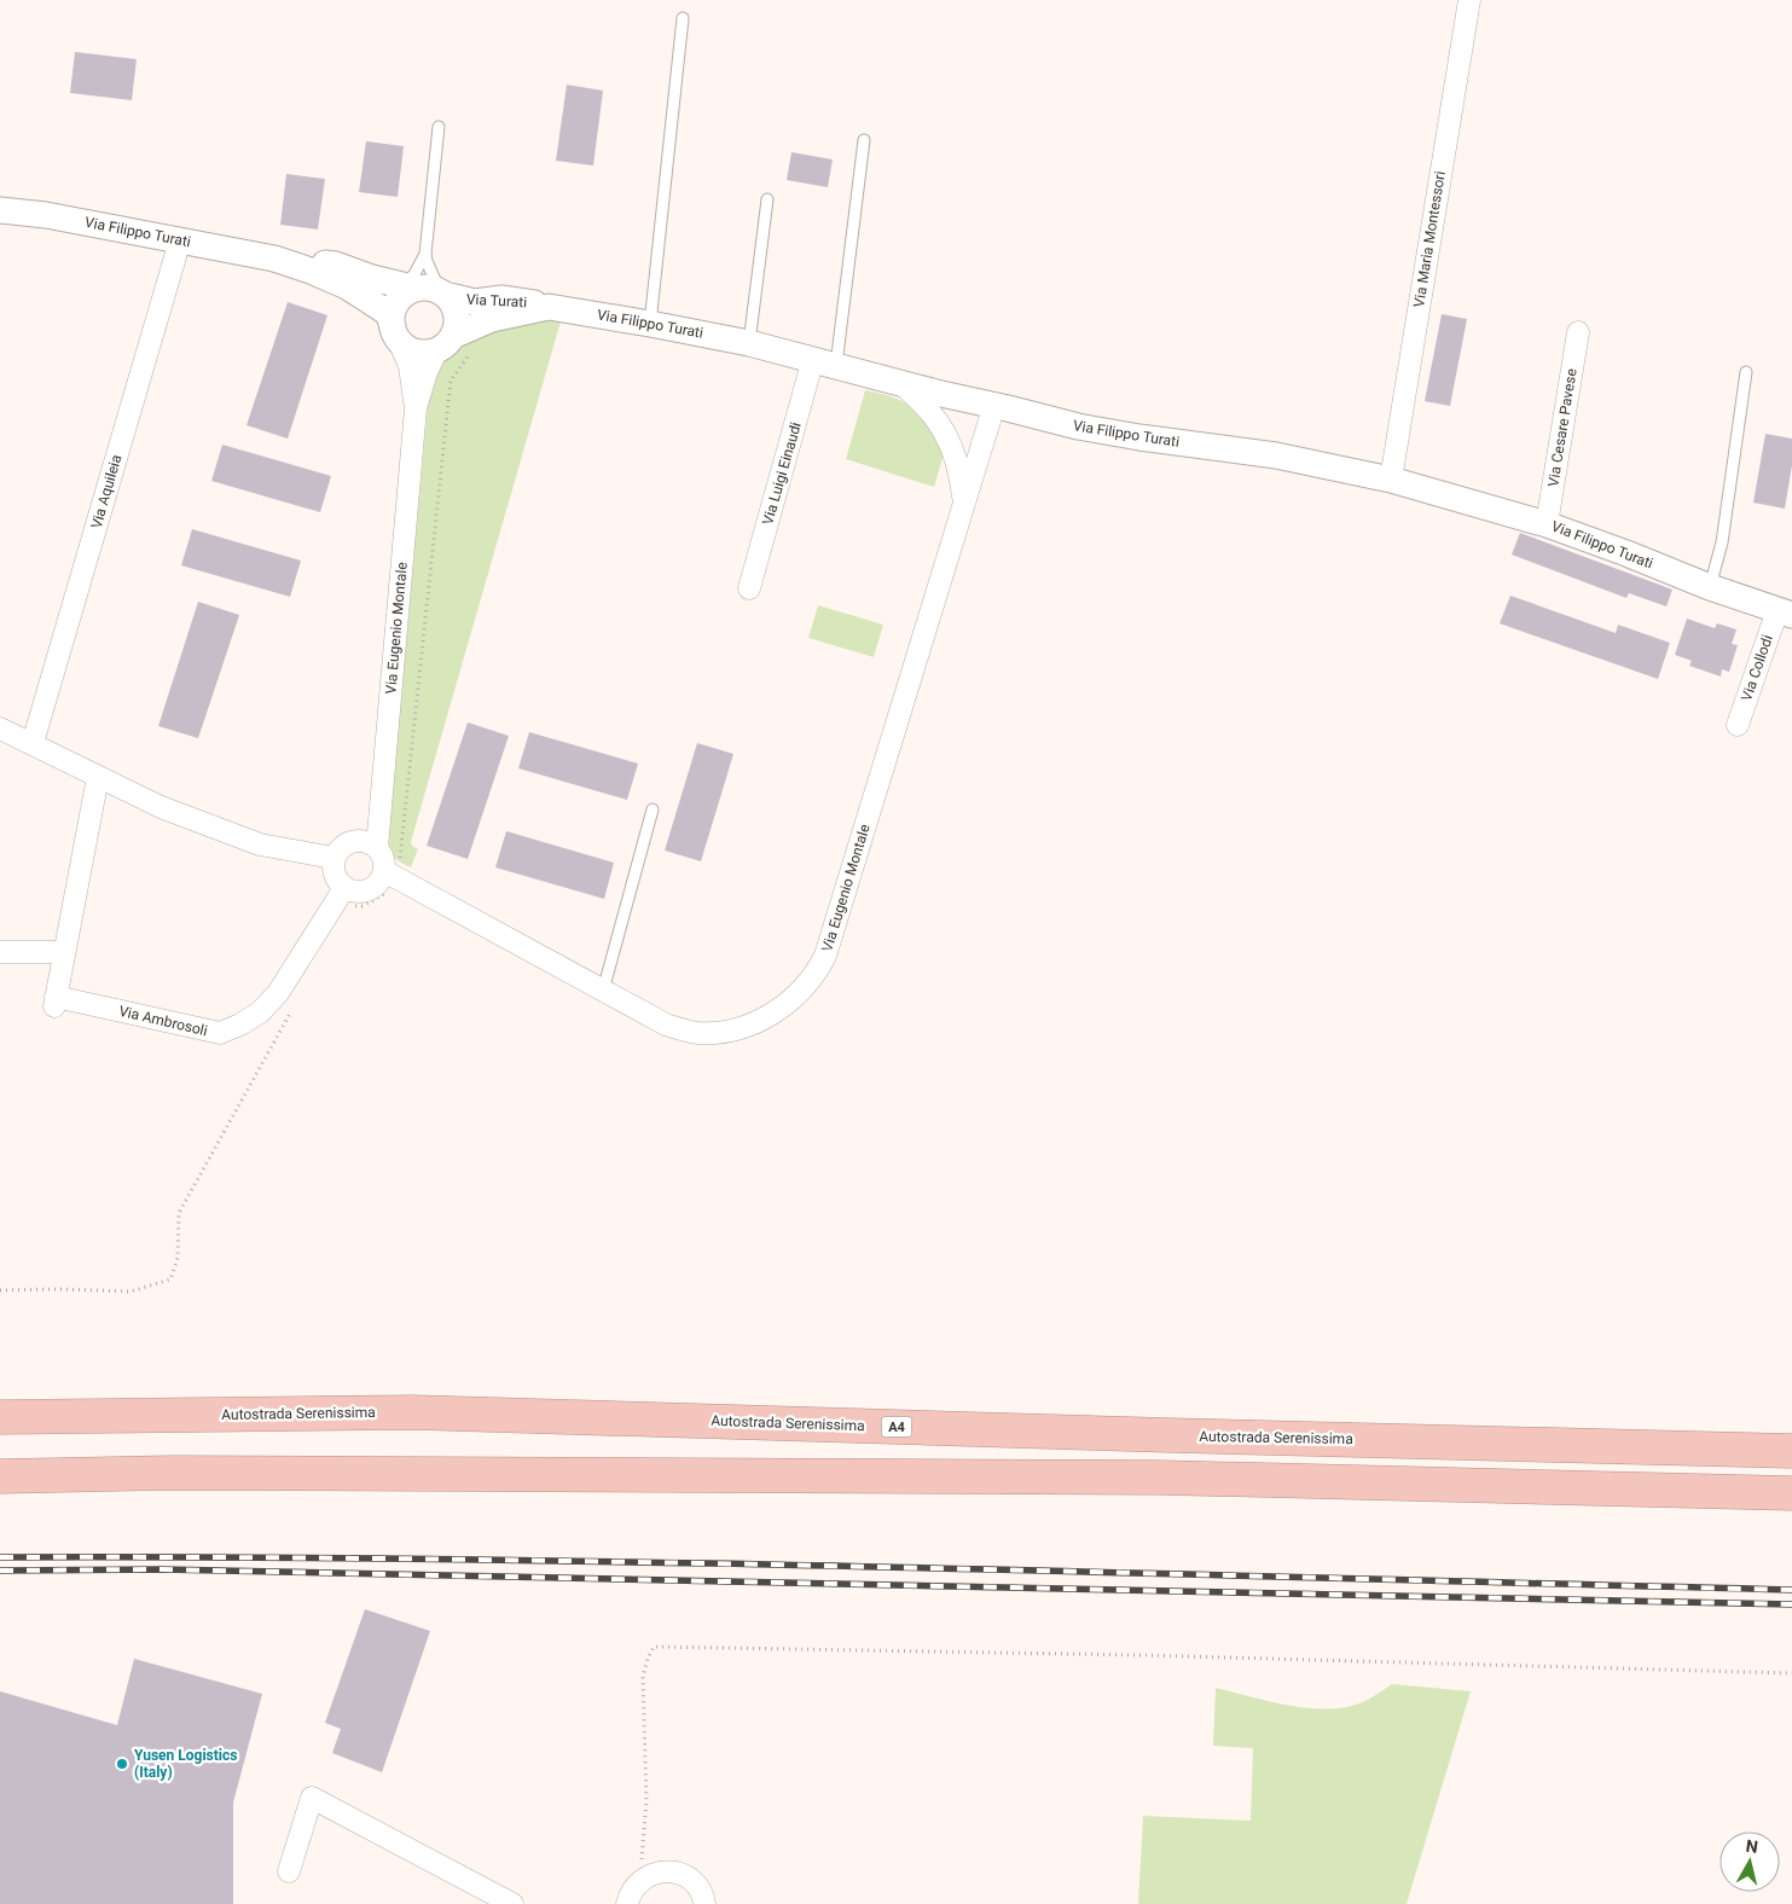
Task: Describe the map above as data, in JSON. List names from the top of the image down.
{
  "streets": {
    "highway": ["Autostrada Serenissima", "A4"],
    "street": [
      "Via Filippo Turati",
      "Via Maria Montessori",
      "Via Turati",
      "Via Cesare Pavese",
      "Via Luigi Einaudi",
      "Via Aquileia",
      "Via Eugenio Montale",
      "Via Collodi",
      "Via Ambrosoli"
    ]
  },
  "crossings": [
    ["Via Filippo Turati", "Via Maria Montessori"],
    ["Via Filippo Turati", "Via Turati"],
    ["Via Filippo Turati", "Via Cesare Pavese"],
    ["Via Filippo Turati", "Via Luigi Einaudi"],
    ["Via Filippo Turati", "Via Aquileia"],
    ["Via Filippo Turati", "Via Eugenio Montale"],
    ["Via Filippo Turati", "Via Collodi"],
    ["Via Eugenio Montale", "Via Ambrosoli"]
  ],
  "places": ["Yusen Logistics (Italy)"],
  "north": "top"
}
